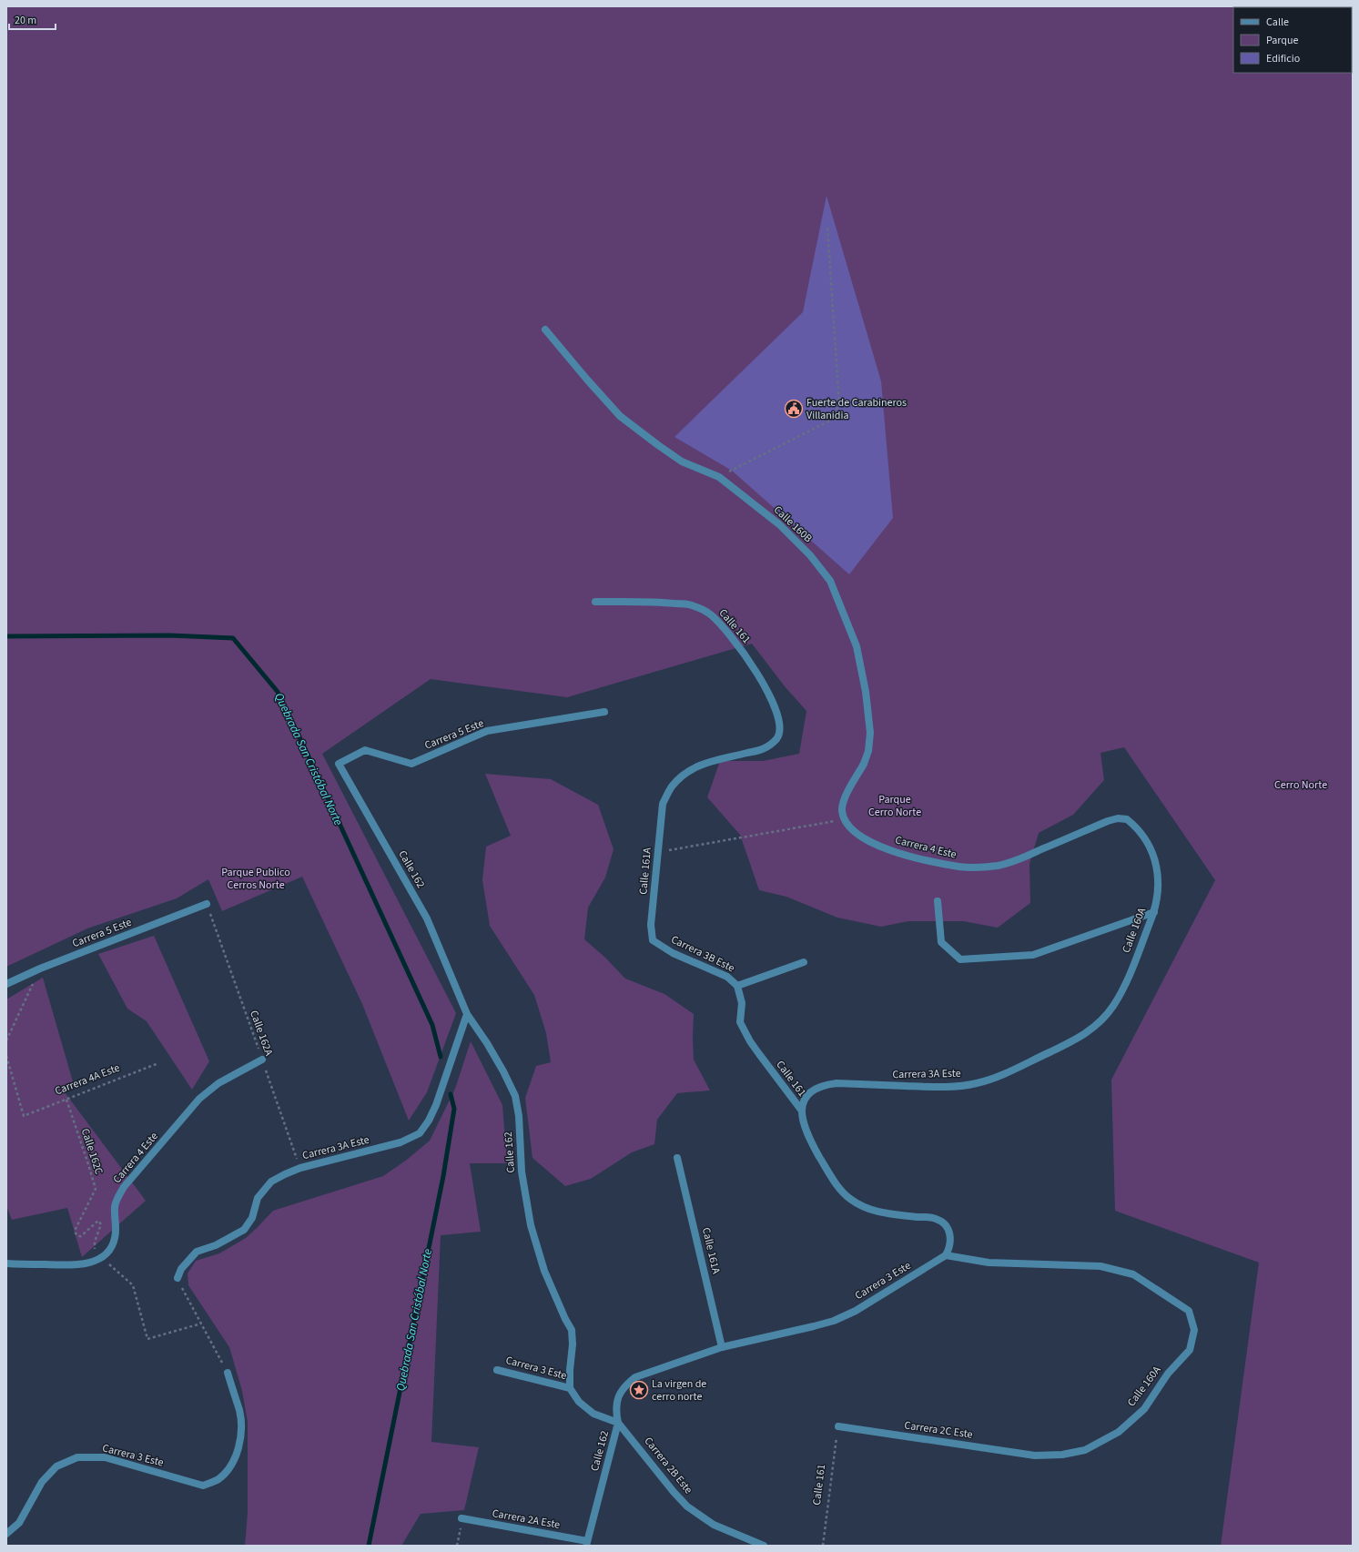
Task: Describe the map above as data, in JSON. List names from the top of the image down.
{
  "streets": {
    "street": [
      "Calle 160B",
      "Calle 161",
      "Carrera 5 Este",
      "Carrera 4 Este",
      "Calle 162",
      "Calle 161A",
      "Calle 160A",
      "Carrera 3B Este",
      "Carrera 3A Este",
      "Carrera 3 Este",
      "Carrera 2C Este",
      "Carrera 2B Este",
      "Carrera 2A Este"
    ],
    "path": ["Calle 162A", "Carrera 4A Este", "Calle 162C"]
  },
  "crossings": [
    ["Calle 160B", "Carrera 4 Este"],
    ["Calle 161", "Calle 161A"],
    ["Calle 161", "Calle 160A"],
    ["Calle 161", "Carrera 3B Este"],
    ["Calle 161", "Carrera 3A Este"],
    ["Calle 161", "Carrera 3 Este"],
    ["Calle 161", "Carrera 2C Este"],
    ["Carrera 5 Este", "Calle 162"],
    ["Carrera 5 Este", "Calle 162A"],
    ["Carrera 4 Este", "Calle 160A"],
    ["Carrera 4 Este", "Calle 162A"],
    ["Carrera 4 Este", "Calle 162C"],
    ["Calle 162", "Carrera 3A Este"],
    ["Calle 162", "Carrera 3 Este"],
    ["Calle 162", "Carrera 2B Este"],
    ["Calle 162", "Carrera 2A Este"],
    ["Calle 161A", "Carrera 3B Este"],
    ["Calle 161A", "Carrera 3 Este"],
    ["Calle 160A", "Carrera 3A Este"],
    ["Calle 160A", "Carrera 3 Este"],
    ["Calle 160A", "Carrera 2C Este"],
    ["Calle 162A", "Carrera 3A Este"],
    ["Carrera 4A Este", "Calle 162C"],
    ["Carrera 3 Este", "Carrera 2B Este"]
  ],
  "water": ["Quebrada San Cristóbal Norte"],
  "parks": ["Cerro Norte", "Parque Cerro Norte", "Parque Publico Cerros Norte"],
  "places": {
    "public building": ["Fuerte de Carabineros Villanidia"],
    "place": ["La virgen de cerro norte"]
  },
  "legend": ["Calle", "Parque", "Edificio"],
  "scale_bar": "20 m"
}
